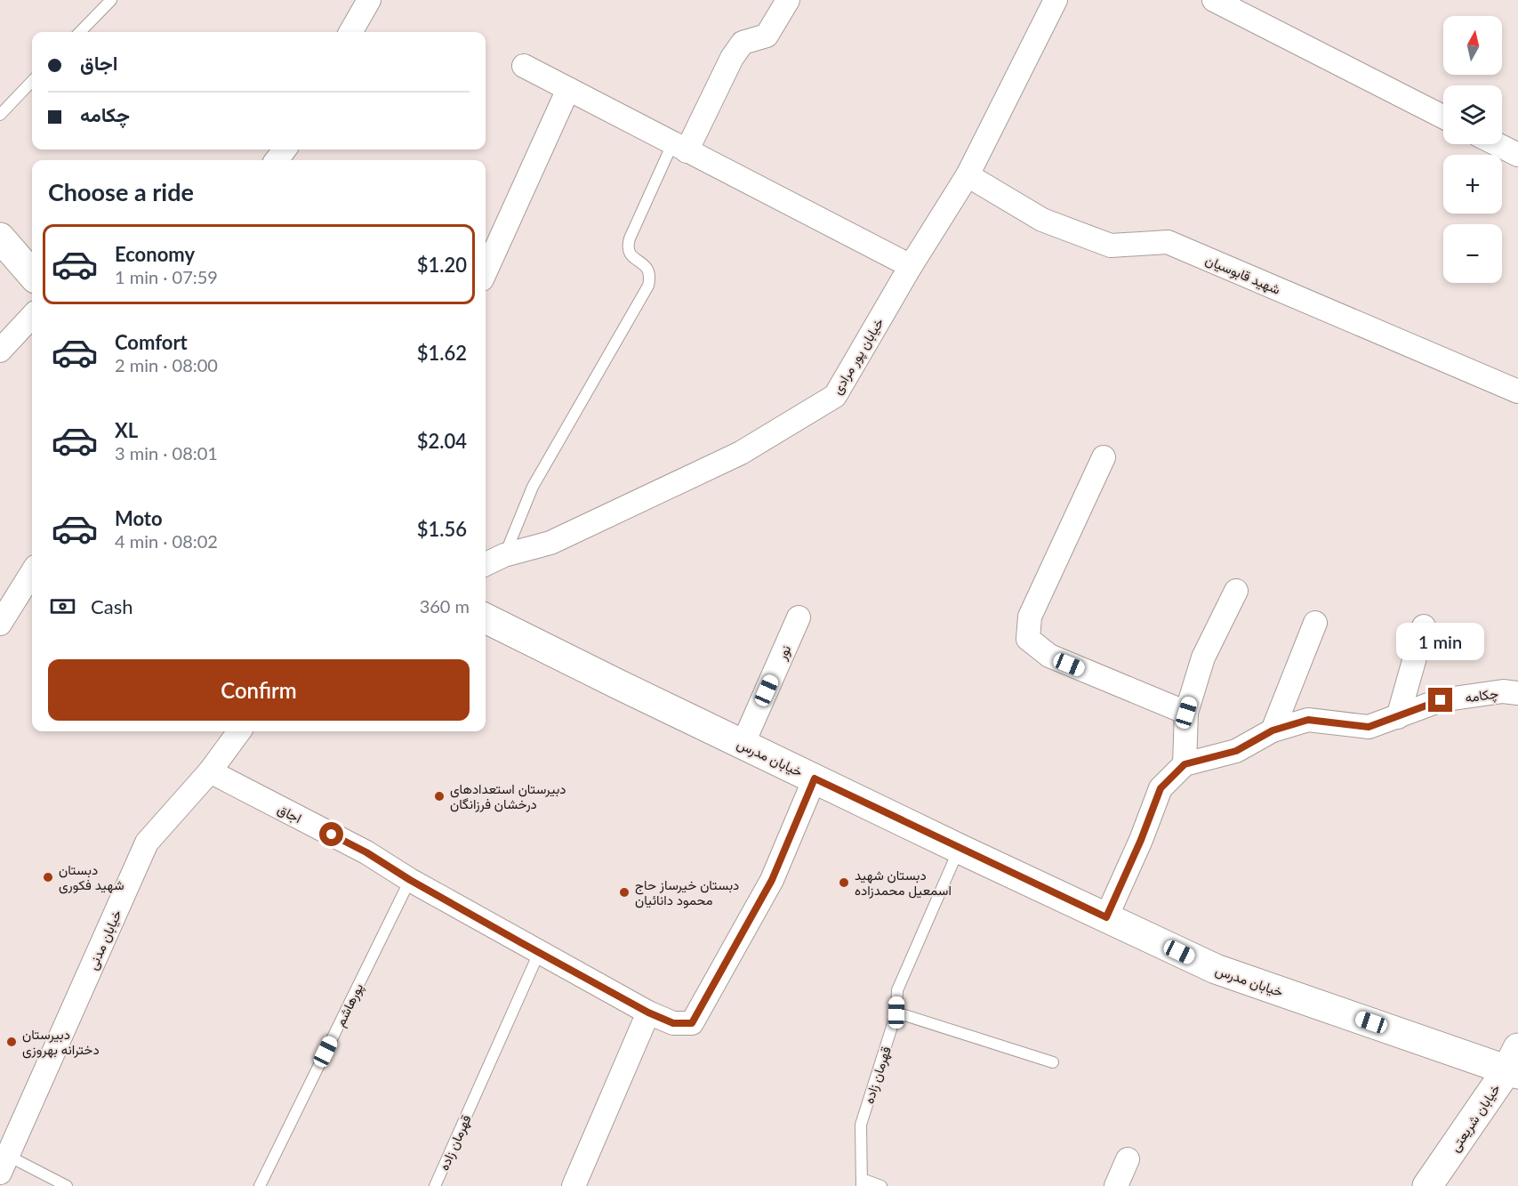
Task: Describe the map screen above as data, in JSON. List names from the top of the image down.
{
  "streets": {
    "main road": ["خیابان مدرس", "خیابان شریعتی"],
    "street": [
      "شهید قابوسیان",
      "خیابان پور مرادی",
      "نور",
      "چکامه",
      "اجاق",
      "خیابان مدنی"
    ],
    "lane": ["پورهاشم", "قهرمان زاده"]
  },
  "crossings": [
    ["شهید قابوسیان", "خیابان پور مرادی"],
    ["نور", "خیابان مدرس"],
    ["خیابان مدرس", "اجاق"],
    ["خیابان مدرس", "قهرمان زاده"],
    ["خیابان مدرس", "خیابان شریعتی"],
    ["اجاق", "خیابان مدنی"],
    ["اجاق", "پورهاشم"],
    ["اجاق", "قهرمان زاده"]
  ],
  "places": [
    "دبیرستان استعدادهای درخشان فرزانگان",
    "دبستان شهید فکوری",
    "دبستان شهید اسمعیل محمدزاده",
    "دبستان خیرساز حاج محمود دانائیان",
    "دبیرستان دخترانه بهروزی"
  ],
  "north": "top",
  "page": {
    "map_buttons": ["+", "−"],
    "banner": ["اجاق", "چکامه"],
    "heading": "Choose a ride",
    "list": [
      {
        "name": "Economy",
        "note": "1 min · 07:59",
        "value": "$1.20"
      },
      {
        "name": "Comfort",
        "note": "2 min · 08:00",
        "value": "$1.62"
      },
      {
        "name": "XL",
        "note": "3 min · 08:01",
        "value": "$2.04"
      },
      {
        "name": "Moto",
        "note": "4 min · 08:02",
        "value": "$1.56"
      }
    ],
    "pay": ["Cash", "360 m"],
    "bubble": "1 min",
    "buttons": "Confirm"
  }
}
